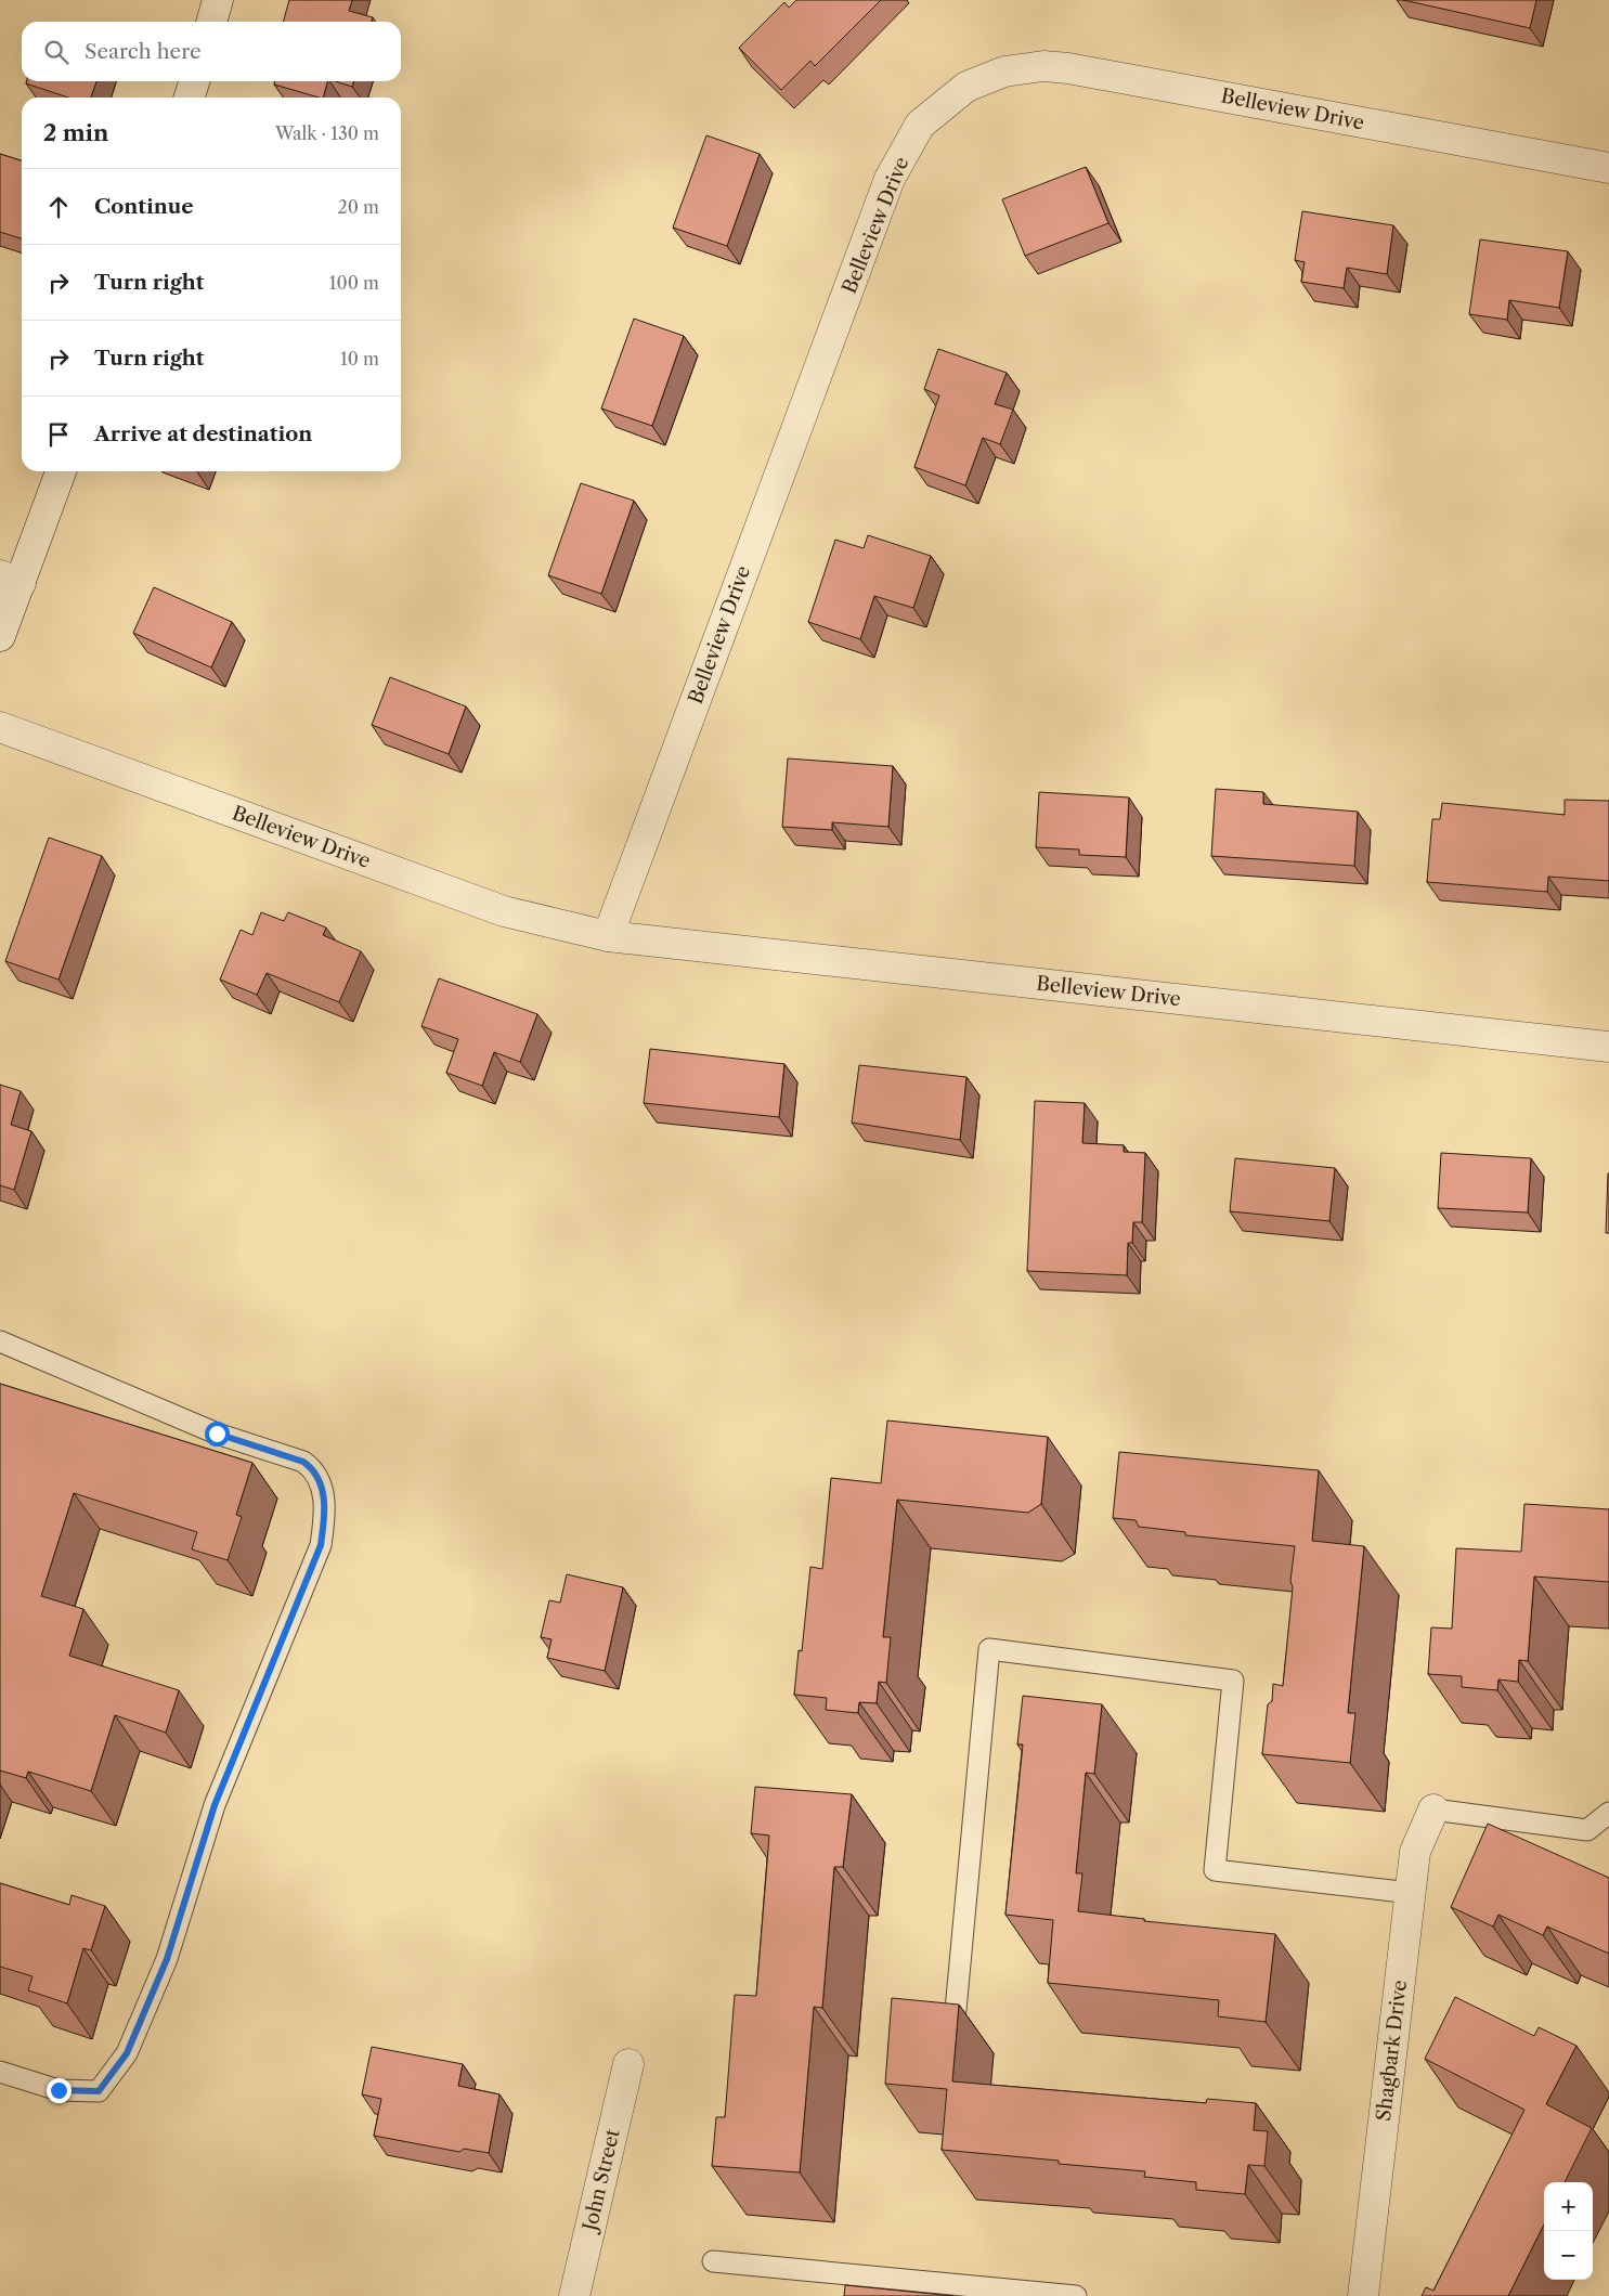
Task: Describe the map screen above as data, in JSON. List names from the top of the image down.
{
  "streets": {
    "street": ["Belleview Drive", "Shagbark Drive", "John Street"]
  },
  "page": {
    "search": "Search here",
    "heading": ["2 min", "Walk · 130 m"],
    "list": [
      ["Continue", "20 m"],
      ["Turn right", "100 m"],
      ["Turn right", "10 m"],
      "Arrive at destination"
    ],
    "map_buttons": ["+", "−"]
  }
}
